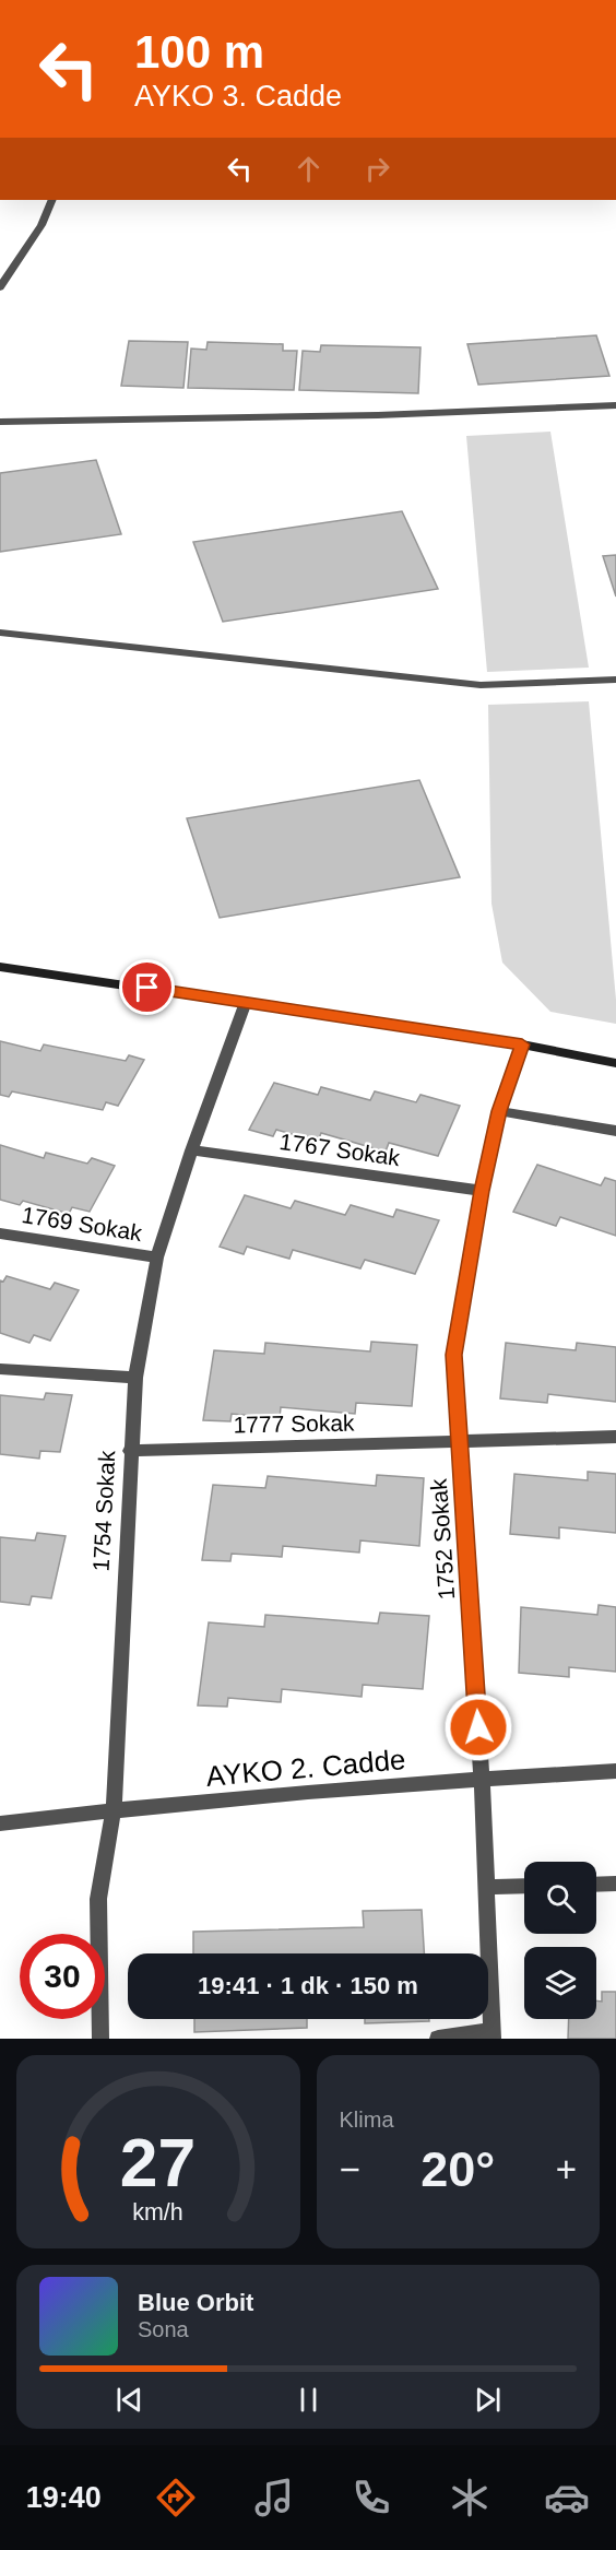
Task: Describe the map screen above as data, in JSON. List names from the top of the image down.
{
  "streets": {
    "street": [
      "1767 Sokak",
      "1769 Sokak",
      "1777 Sokak",
      "1754 Sokak",
      "1752 Sokak",
      "AYKO 2. Cadde"
    ]
  },
  "crossings": [
    ["1767 Sokak", "1754 Sokak"],
    ["1767 Sokak", "1752 Sokak"],
    ["1769 Sokak", "1754 Sokak"],
    ["1777 Sokak", "1754 Sokak"],
    ["1777 Sokak", "1752 Sokak"],
    ["1754 Sokak", "AYKO 2. Cadde"],
    ["1752 Sokak", "AYKO 2. Cadde"]
  ],
  "page": {
    "turn": ["100 m", "AYKO 3. Cadde"],
    "limit": "30",
    "trip": "19:41 · 1 dk · 150 m",
    "tile": "Klima",
    "heat": ["−", "20°", "+"],
    "song": ["Blue Orbit", "Sona"],
    "tabs": "19:40",
    "gauge": ["27", "km/h"]
  }
}
